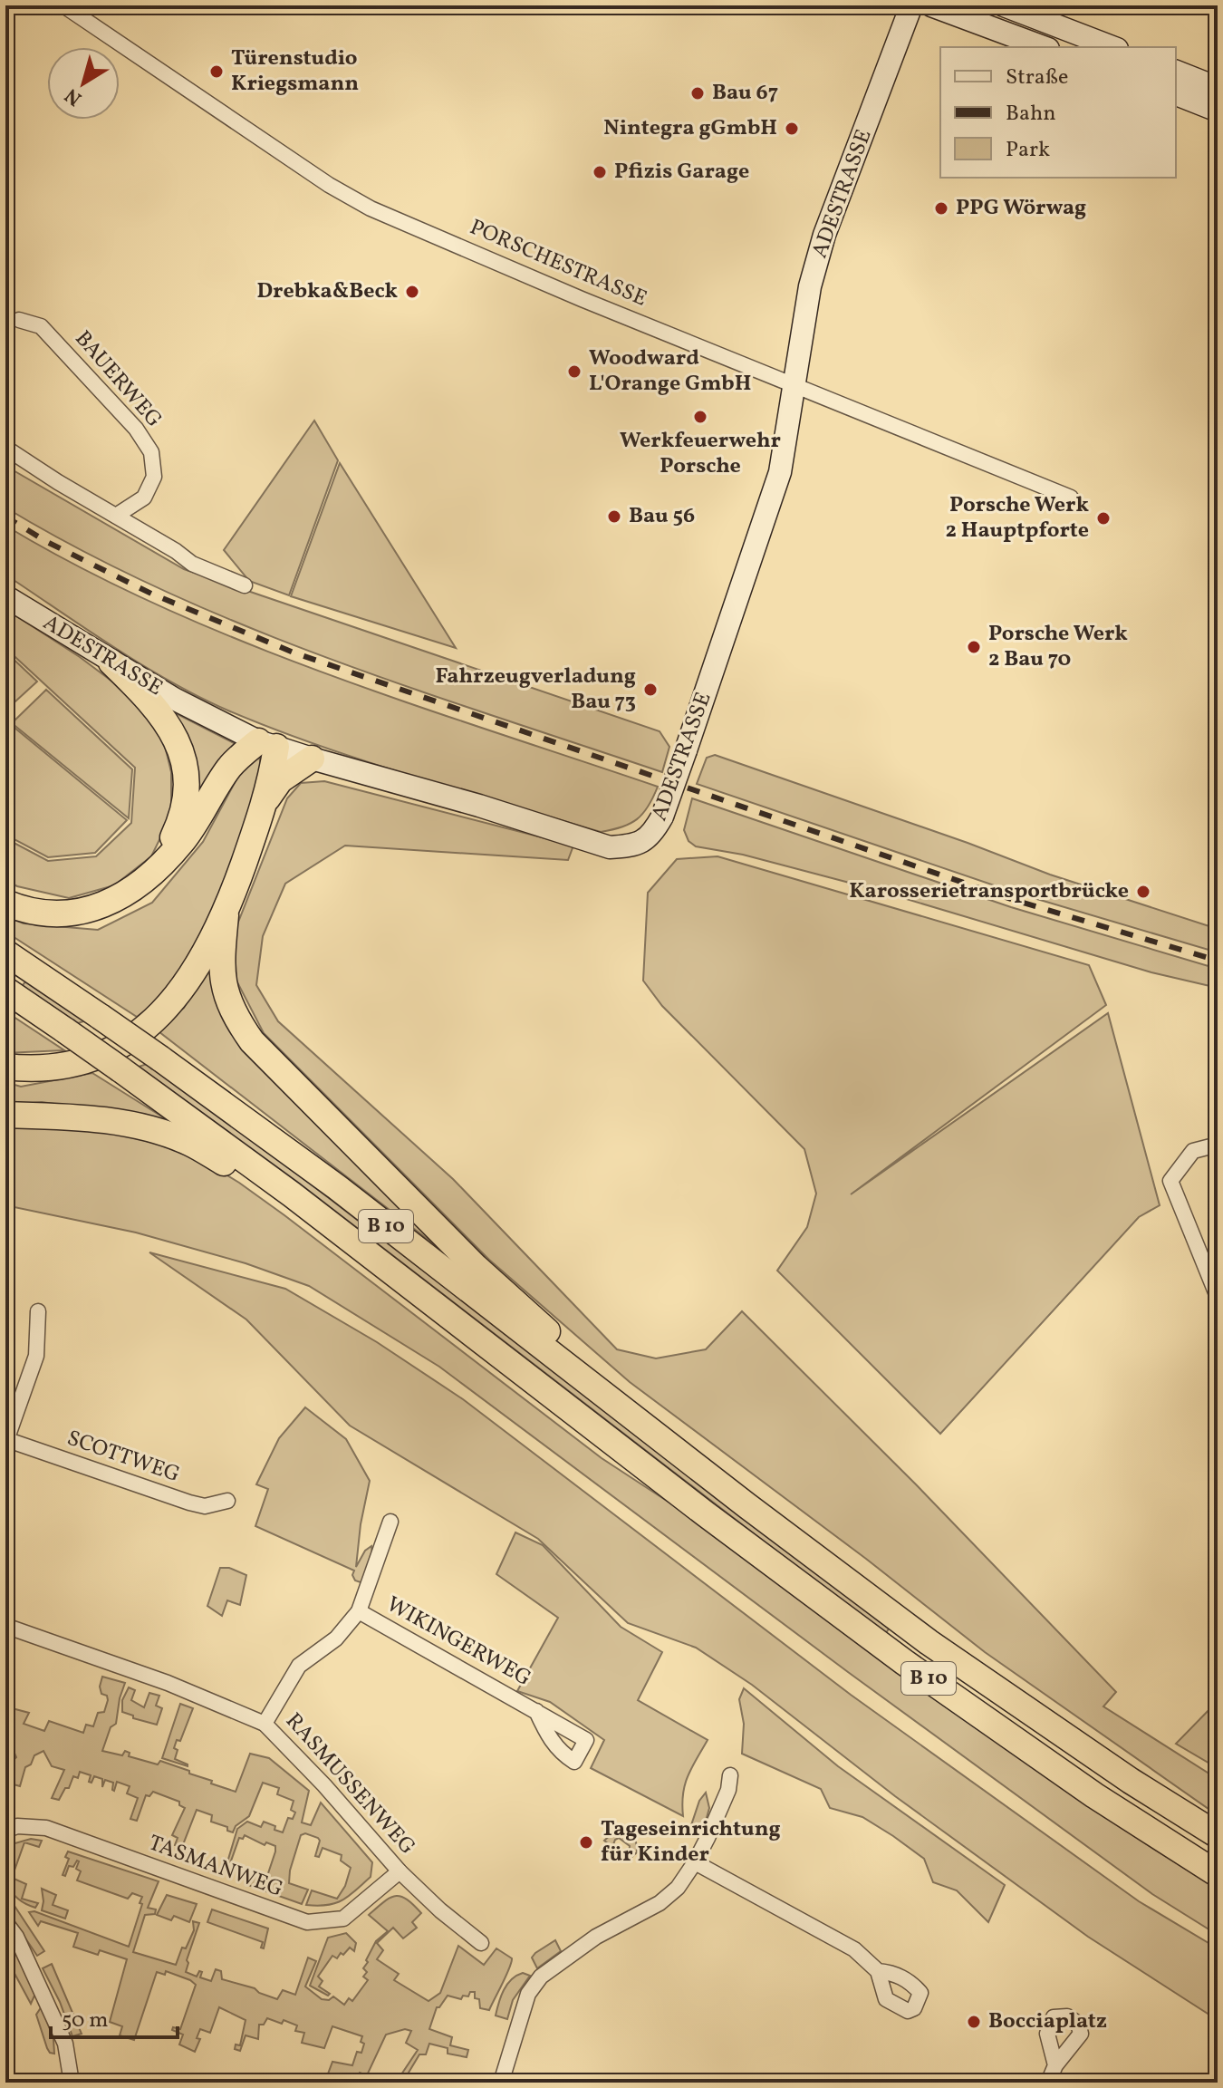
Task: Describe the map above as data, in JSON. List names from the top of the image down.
{
  "streets": {
    "highway": ["B 10"],
    "main road": ["ADESTRASSE"],
    "street": [
      "PORSCHESTRASSE",
      "BAUERWEG",
      "SCOTTWEG",
      "WIKINGERWEG",
      "RASMUSSENWEG",
      "TASMANWEG"
    ]
  },
  "crossings": [
    ["ADESTRASSE", "PORSCHESTRASSE"],
    ["WIKINGERWEG", "RASMUSSENWEG"],
    ["RASMUSSENWEG", "TASMANWEG"]
  ],
  "places": [
    "Türenstudio Kriegsmann",
    "Bau 67",
    "Nintegra gGmbH",
    "Pfizis Garage",
    "PPG Wörwag",
    "Drebka&Beck",
    "Woodward L'Orange GmbH",
    "Werkfeuerwehr Porsche",
    "Bau 56",
    "Porsche Werk 2 Hauptpforte",
    "Porsche Werk 2 Bau 70",
    "Fahrzeugverladung Bau 73",
    "Karosserietransportbrücke",
    "Tageseinrichtung für Kinder",
    "Bocciaplatz"
  ],
  "legend": ["Straße", "Bahn", "Park"],
  "scale_bar": "50 m",
  "north": "bottom left"
}
